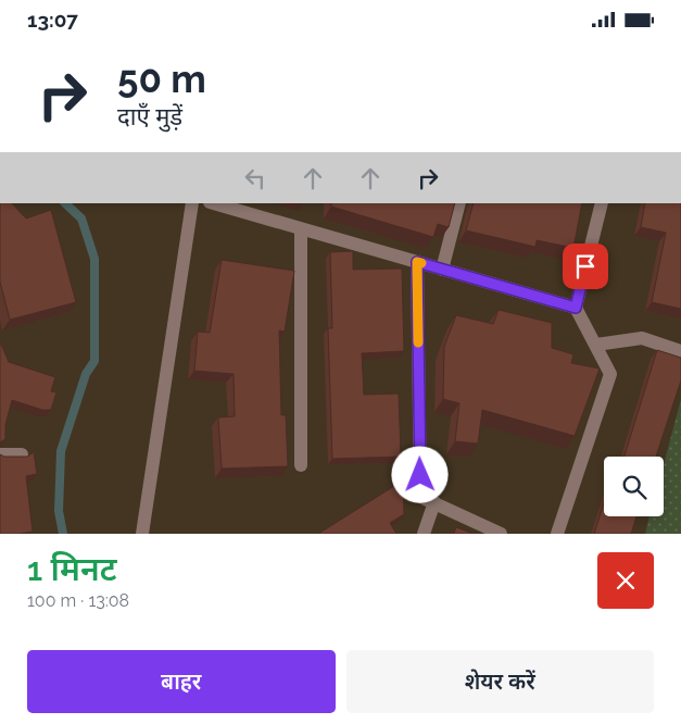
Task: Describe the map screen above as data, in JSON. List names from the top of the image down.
{
  "page": {
    "status": "13:07",
    "turn": ["50 m", "दाएँ मुड़ें"],
    "heading": ["1 मिनट", "100 m · 13:08"],
    "buttons": ["बाहर", "शेयर करें"]
  }
}
